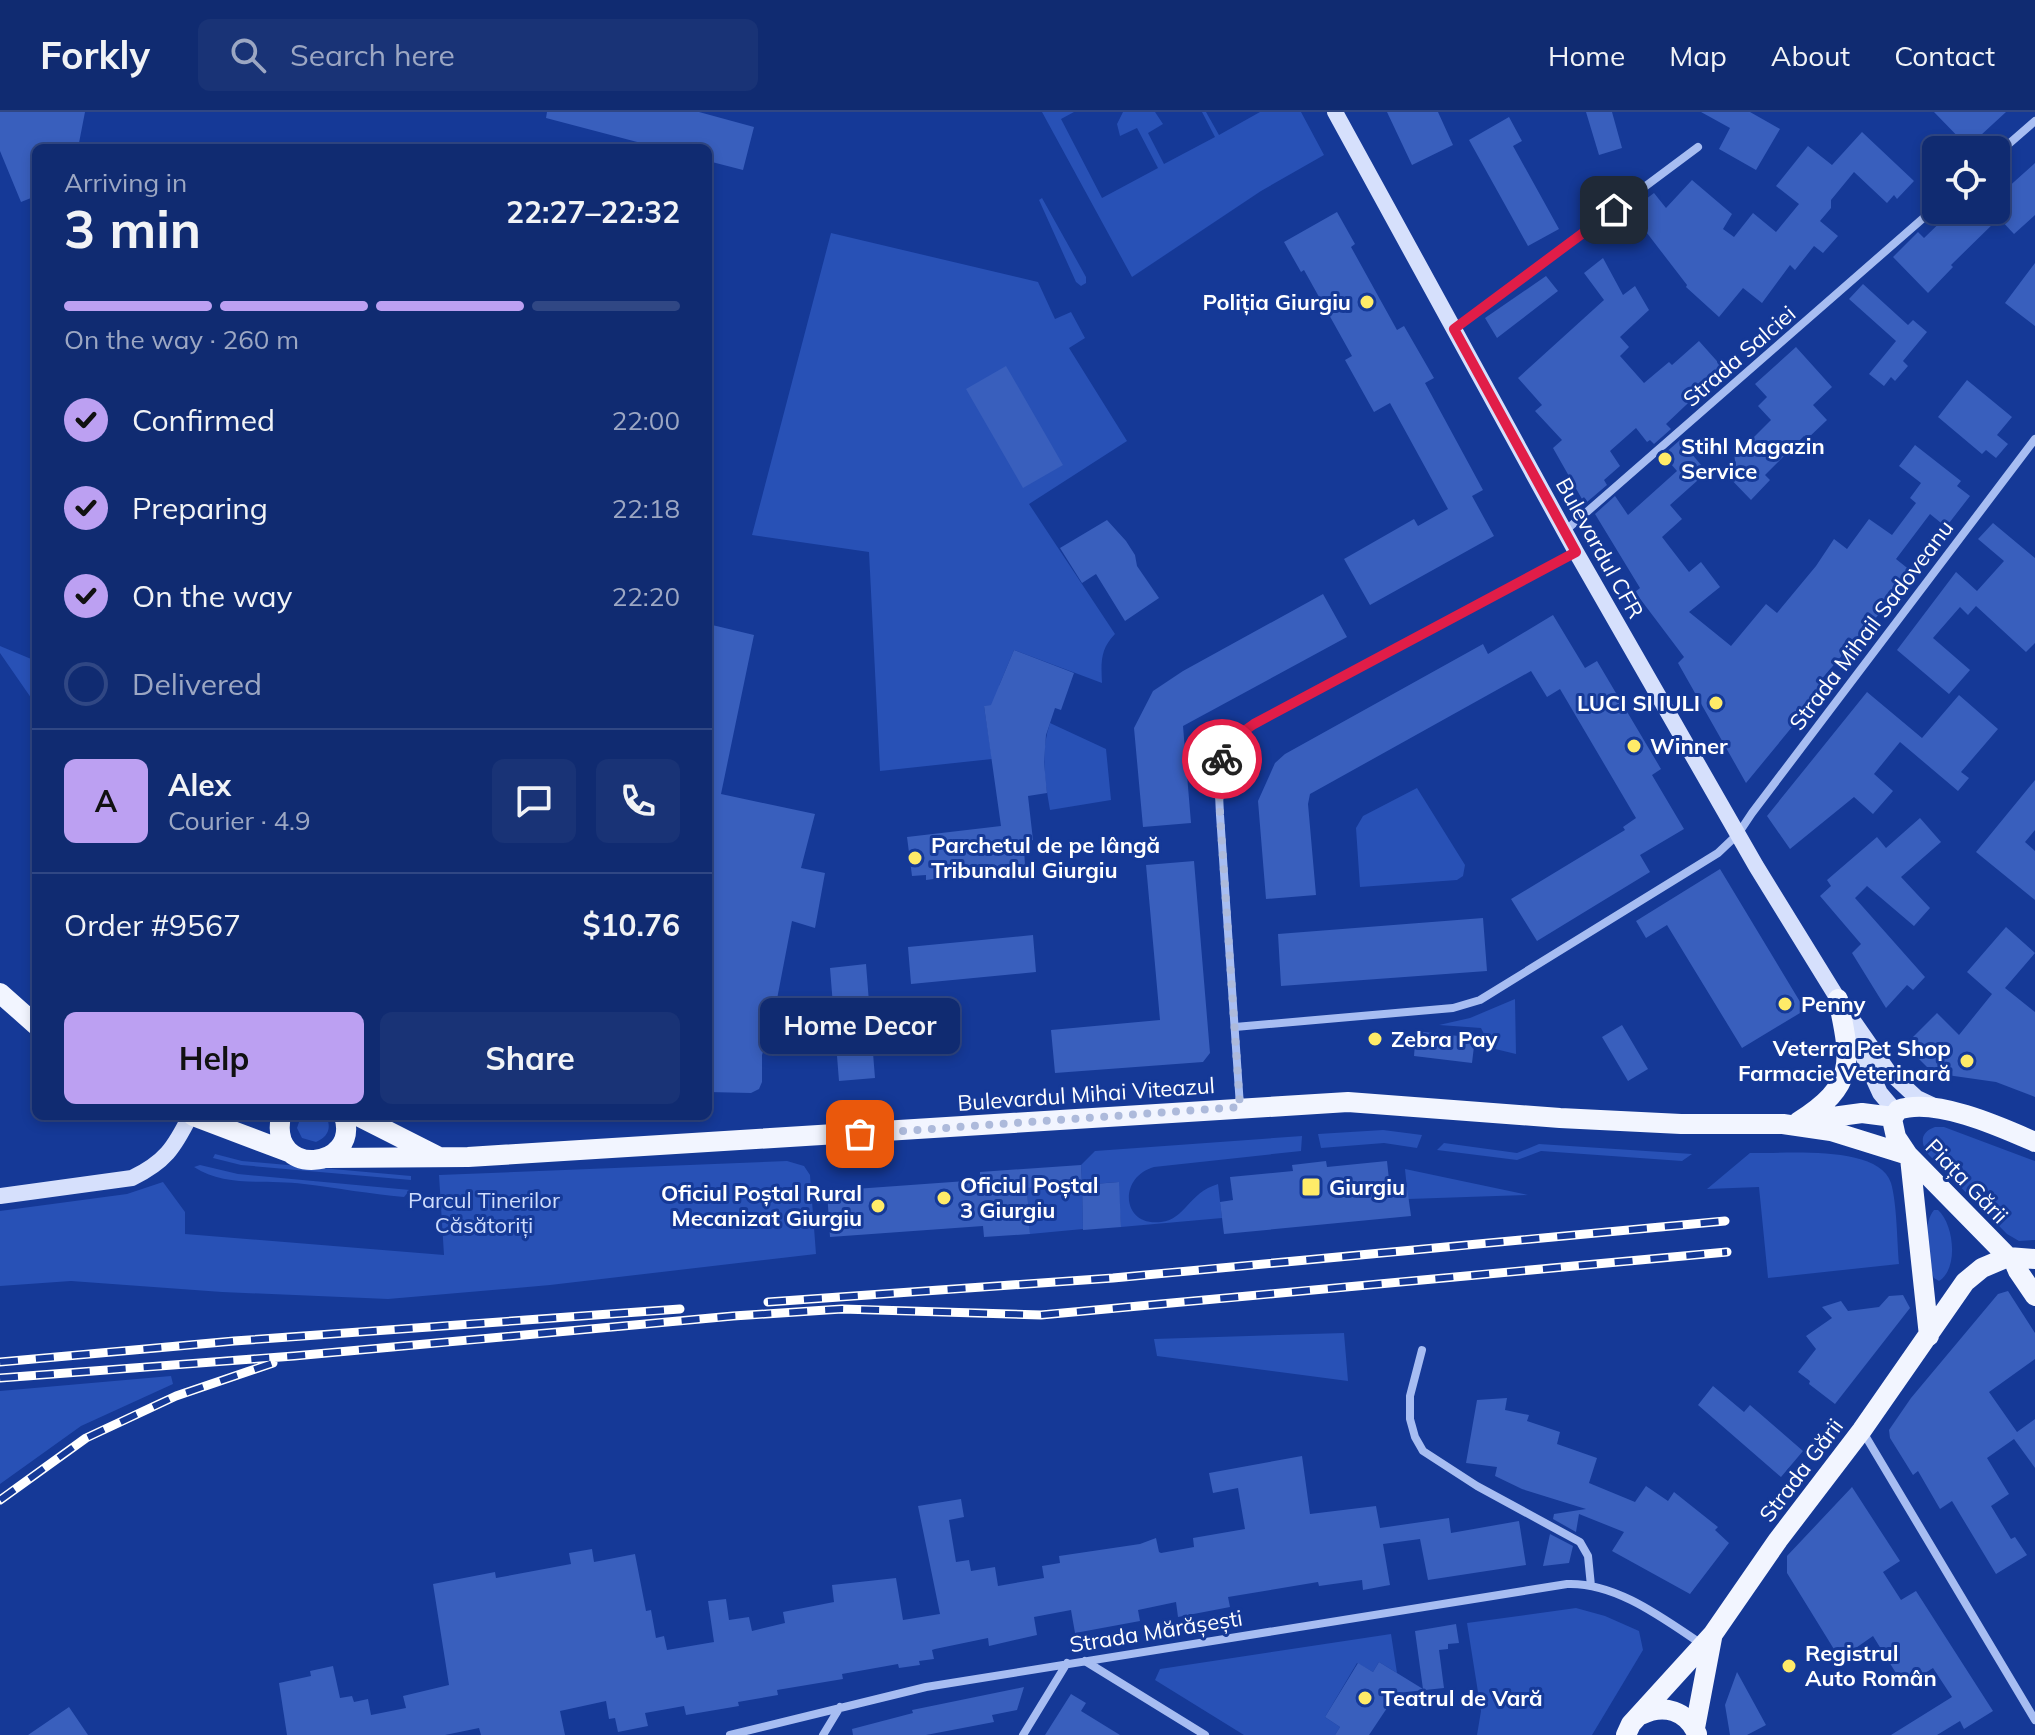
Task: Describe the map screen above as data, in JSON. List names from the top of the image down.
{
  "streets": {
    "main road": [
      "Bulevardul CFR",
      "Bulevardul Mihai Viteazul",
      "Piața Gării",
      "Strada Gării"
    ],
    "street": ["Strada Salciei", "Strada Mihail Sadoveanu", "Strada Mărășești"]
  },
  "crossings": [
    ["Strada Salciei", "Bulevardul CFR"],
    ["Bulevardul CFR", "Strada Mihail Sadoveanu"],
    ["Bulevardul CFR", "Bulevardul Mihai Viteazul"],
    ["Bulevardul CFR", "Piața Gării"],
    ["Bulevardul Mihai Viteazul", "Piața Gării"],
    ["Piața Gării", "Strada Gării"],
    ["Strada Gării", "Strada Mărășești"]
  ],
  "parks": ["Parcul Tinerilor Căsătoriți"],
  "places": {
    "other": [
      "Poliția Giurgiu",
      "Stihl Magazin Service",
      "LUCI SI IULI",
      "Winner",
      "Parchetul de pe lângă Tribunalul Giurgiu",
      "Penny",
      "Zebra Pay",
      "Veterra Pet Shop Farmacie Veterinară",
      "Home Decor",
      "Oficiul Poștal 3 Giurgiu",
      "Oficiul Poștal Rural Mecanizat Giurgiu",
      "Registrul Auto Român",
      "Teatrul de Vară"
    ],
    "transit": ["Giurgiu"]
  },
  "page": {
    "header": "Forkly",
    "search": "Search here",
    "nav": [
      "Home",
      "Map",
      "About",
      "Contact"
    ],
    "heading": ["3 min", "Arriving in", "22:27–22:32"],
    "panel": [
      "Alex",
      "Courier · 4.9",
      "Order #9567",
      "$10.76"
    ],
    "bar": "On the way · 260 m",
    "list": [
      ["Confirmed", "22:00"],
      ["Preparing", "22:18"],
      ["On the way", "22:20"],
      "Delivered"
    ],
    "round": "A",
    "buttons": ["Help", "Share"],
    "bubble": "Home Decor"
  }
}
